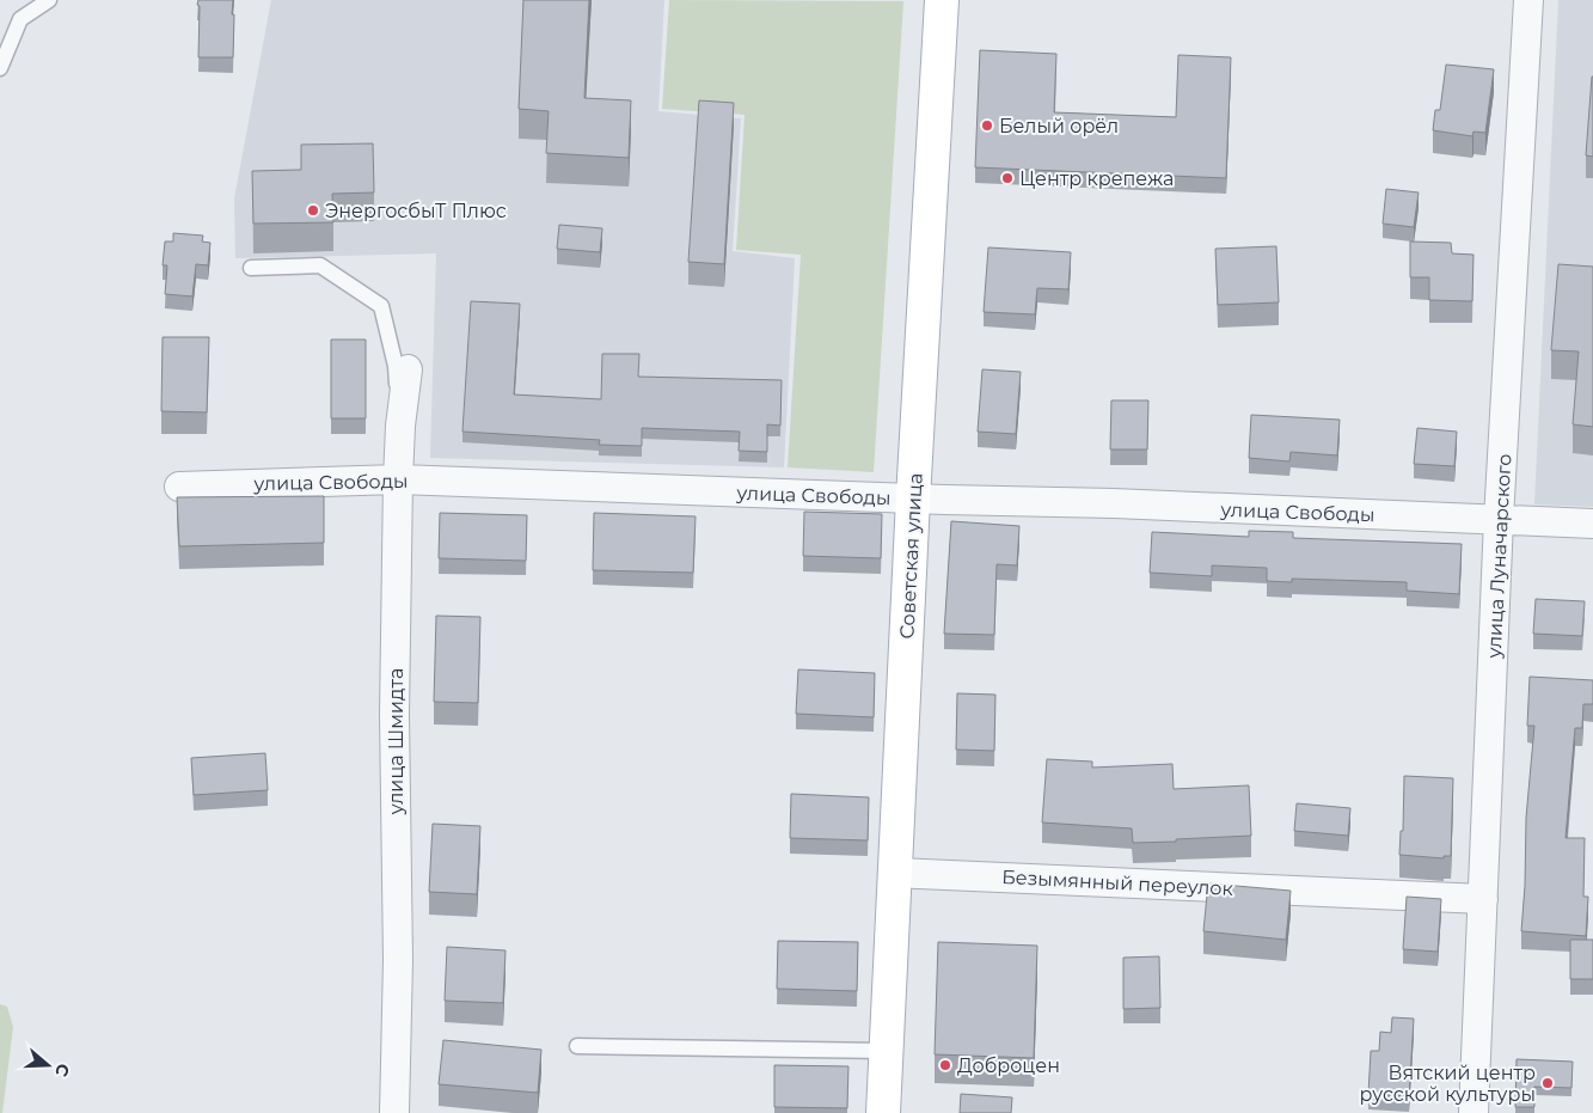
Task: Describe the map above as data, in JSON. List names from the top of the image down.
{
  "streets": {
    "main road": ["Советская улица"],
    "street": [
      "улица Свободы",
      "улица Луначарского",
      "улица Шмидта",
      "Безымянный переулок"
    ]
  },
  "crossings": [
    ["улица Свободы", "Советская улица"],
    ["улица Свободы", "улица Луначарского"],
    ["улица Свободы", "улица Шмидта"],
    ["Советская улица", "Безымянный переулок"],
    ["улица Луначарского", "Безымянный переулок"]
  ],
  "places": [
    "Белый орёл",
    "Центр крепежа",
    "ЭнергосбыТ Плюс",
    "Доброцен",
    "Вятский центр русской культуры"
  ],
  "north": "right"
}
